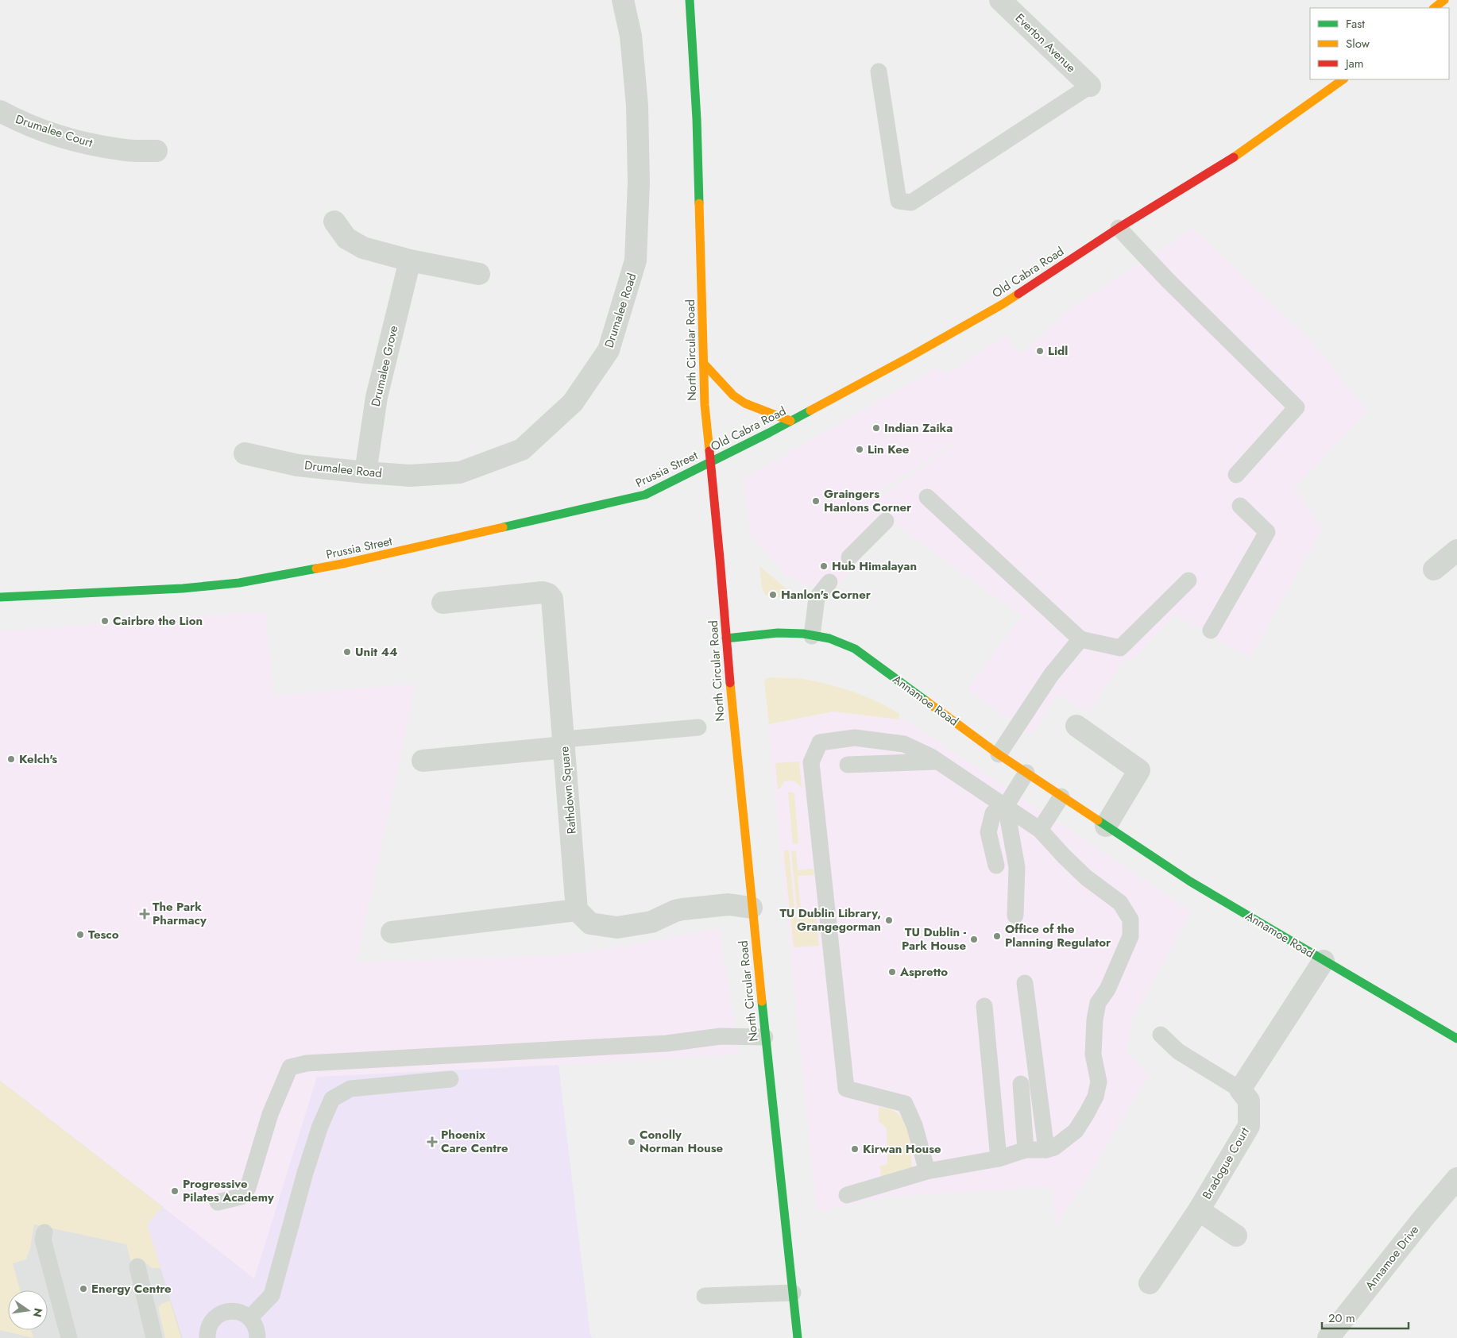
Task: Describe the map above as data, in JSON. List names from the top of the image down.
{
  "streets": {
    "main road": [
      "Old Cabra Road",
      "North Circular Road",
      "Prussia Street",
      "Annamoe Road"
    ],
    "street": [
      "Everton Avenue",
      "Drumalee Court",
      "Drumalee Road",
      "Drumalee Grove",
      "Rathdown Square",
      "Bradogue Court",
      "Annamoe Drive"
    ]
  },
  "crossings": [
    ["Old Cabra Road", "North Circular Road"],
    ["Old Cabra Road", "Prussia Street"],
    ["Drumalee Road", "Drumalee Grove"],
    ["North Circular Road", "Prussia Street"],
    ["North Circular Road", "Annamoe Road"]
  ],
  "places": {
    "other": [
      "Lidl",
      "Indian Zaika",
      "Lin Kee",
      "Graingers Hanlons Corner",
      "Hub Himalayan",
      "Hanlon's Corner",
      "Cairbre the Lion",
      "Unit 44",
      "Kelch's",
      "TU Dublin Library, Grangegorman",
      "Tesco",
      "Office of the Planning Regulator",
      "TU Dublin - Park House",
      "Aspretto",
      "Conolly Norman House",
      "Kirwan House",
      "Progressive Pilates Academy",
      "Energy Centre"
    ],
    "health": ["The Park Pharmacy", "Phoenix Care Centre"]
  },
  "legend": ["Fast", "Slow", "Jam"],
  "scale_bar": "20 m",
  "north": "right"
}
